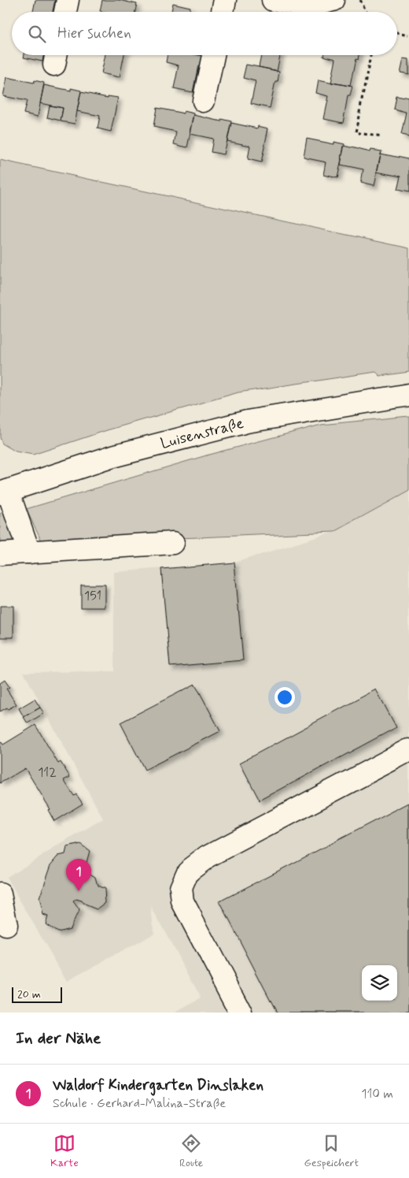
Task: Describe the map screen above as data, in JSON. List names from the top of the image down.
{
  "streets": {
    "street": ["Luisenstraße"]
  },
  "house_numbers": ["151", "112"],
  "scale_bar": "20 m",
  "page": {
    "search": "Hier suchen",
    "pins": "1",
    "scale": "20 m",
    "heading": "In der Nähe",
    "list": [
      {
        "mark": "1",
        "name": "Waldorf Kindergarten Dinslaken",
        "note": "Schule · Gerhard-Malina-Straße",
        "value": "110 m"
      }
    ],
    "nav": ["Karte", "Route", "Gespeichert"]
  }
}
